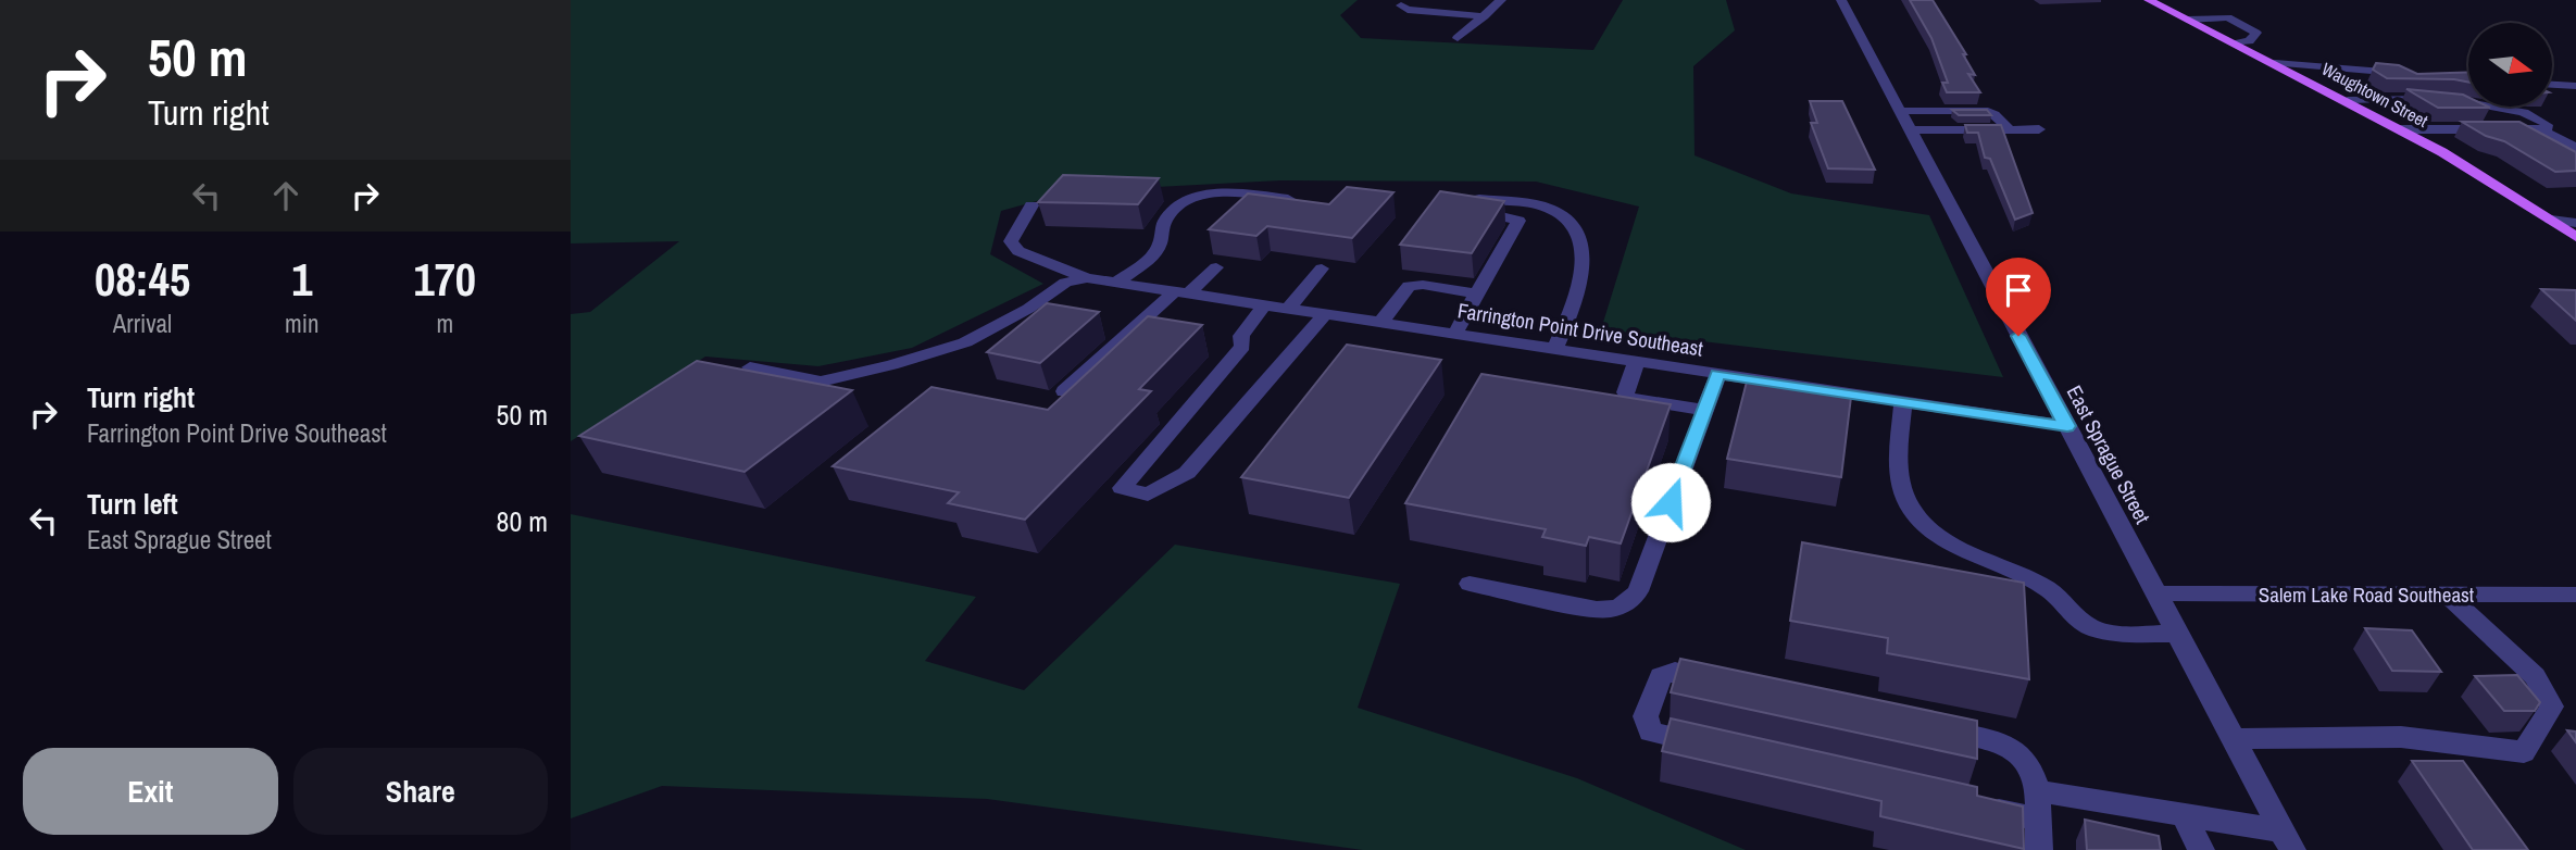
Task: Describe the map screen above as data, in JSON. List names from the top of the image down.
{
  "streets": {
    "main road": ["Waughtown Street"],
    "street": ["Farrington Point Drive Southeast", "East Sprague Street", "Salem Lake Road Southeast"]
  },
  "crossings": [
    ["Farrington Point Drive Southeast", "East Sprague Street"],
    ["East Sprague Street", "Salem Lake Road Southeast"]
  ],
  "north": "right",
  "page": {
    "turn": ["50 m", "Turn right"],
    "eta": [
      "08:45",
      "Arrival",
      "1",
      "min",
      "170",
      "m"
    ],
    "list": [
      {
        "name": "Turn right",
        "note": "Farrington Point Drive Southeast",
        "value": "50 m"
      },
      {
        "name": "Turn left",
        "note": "East Sprague Street",
        "value": "80 m"
      }
    ],
    "buttons": ["Exit", "Share"]
  }
}
